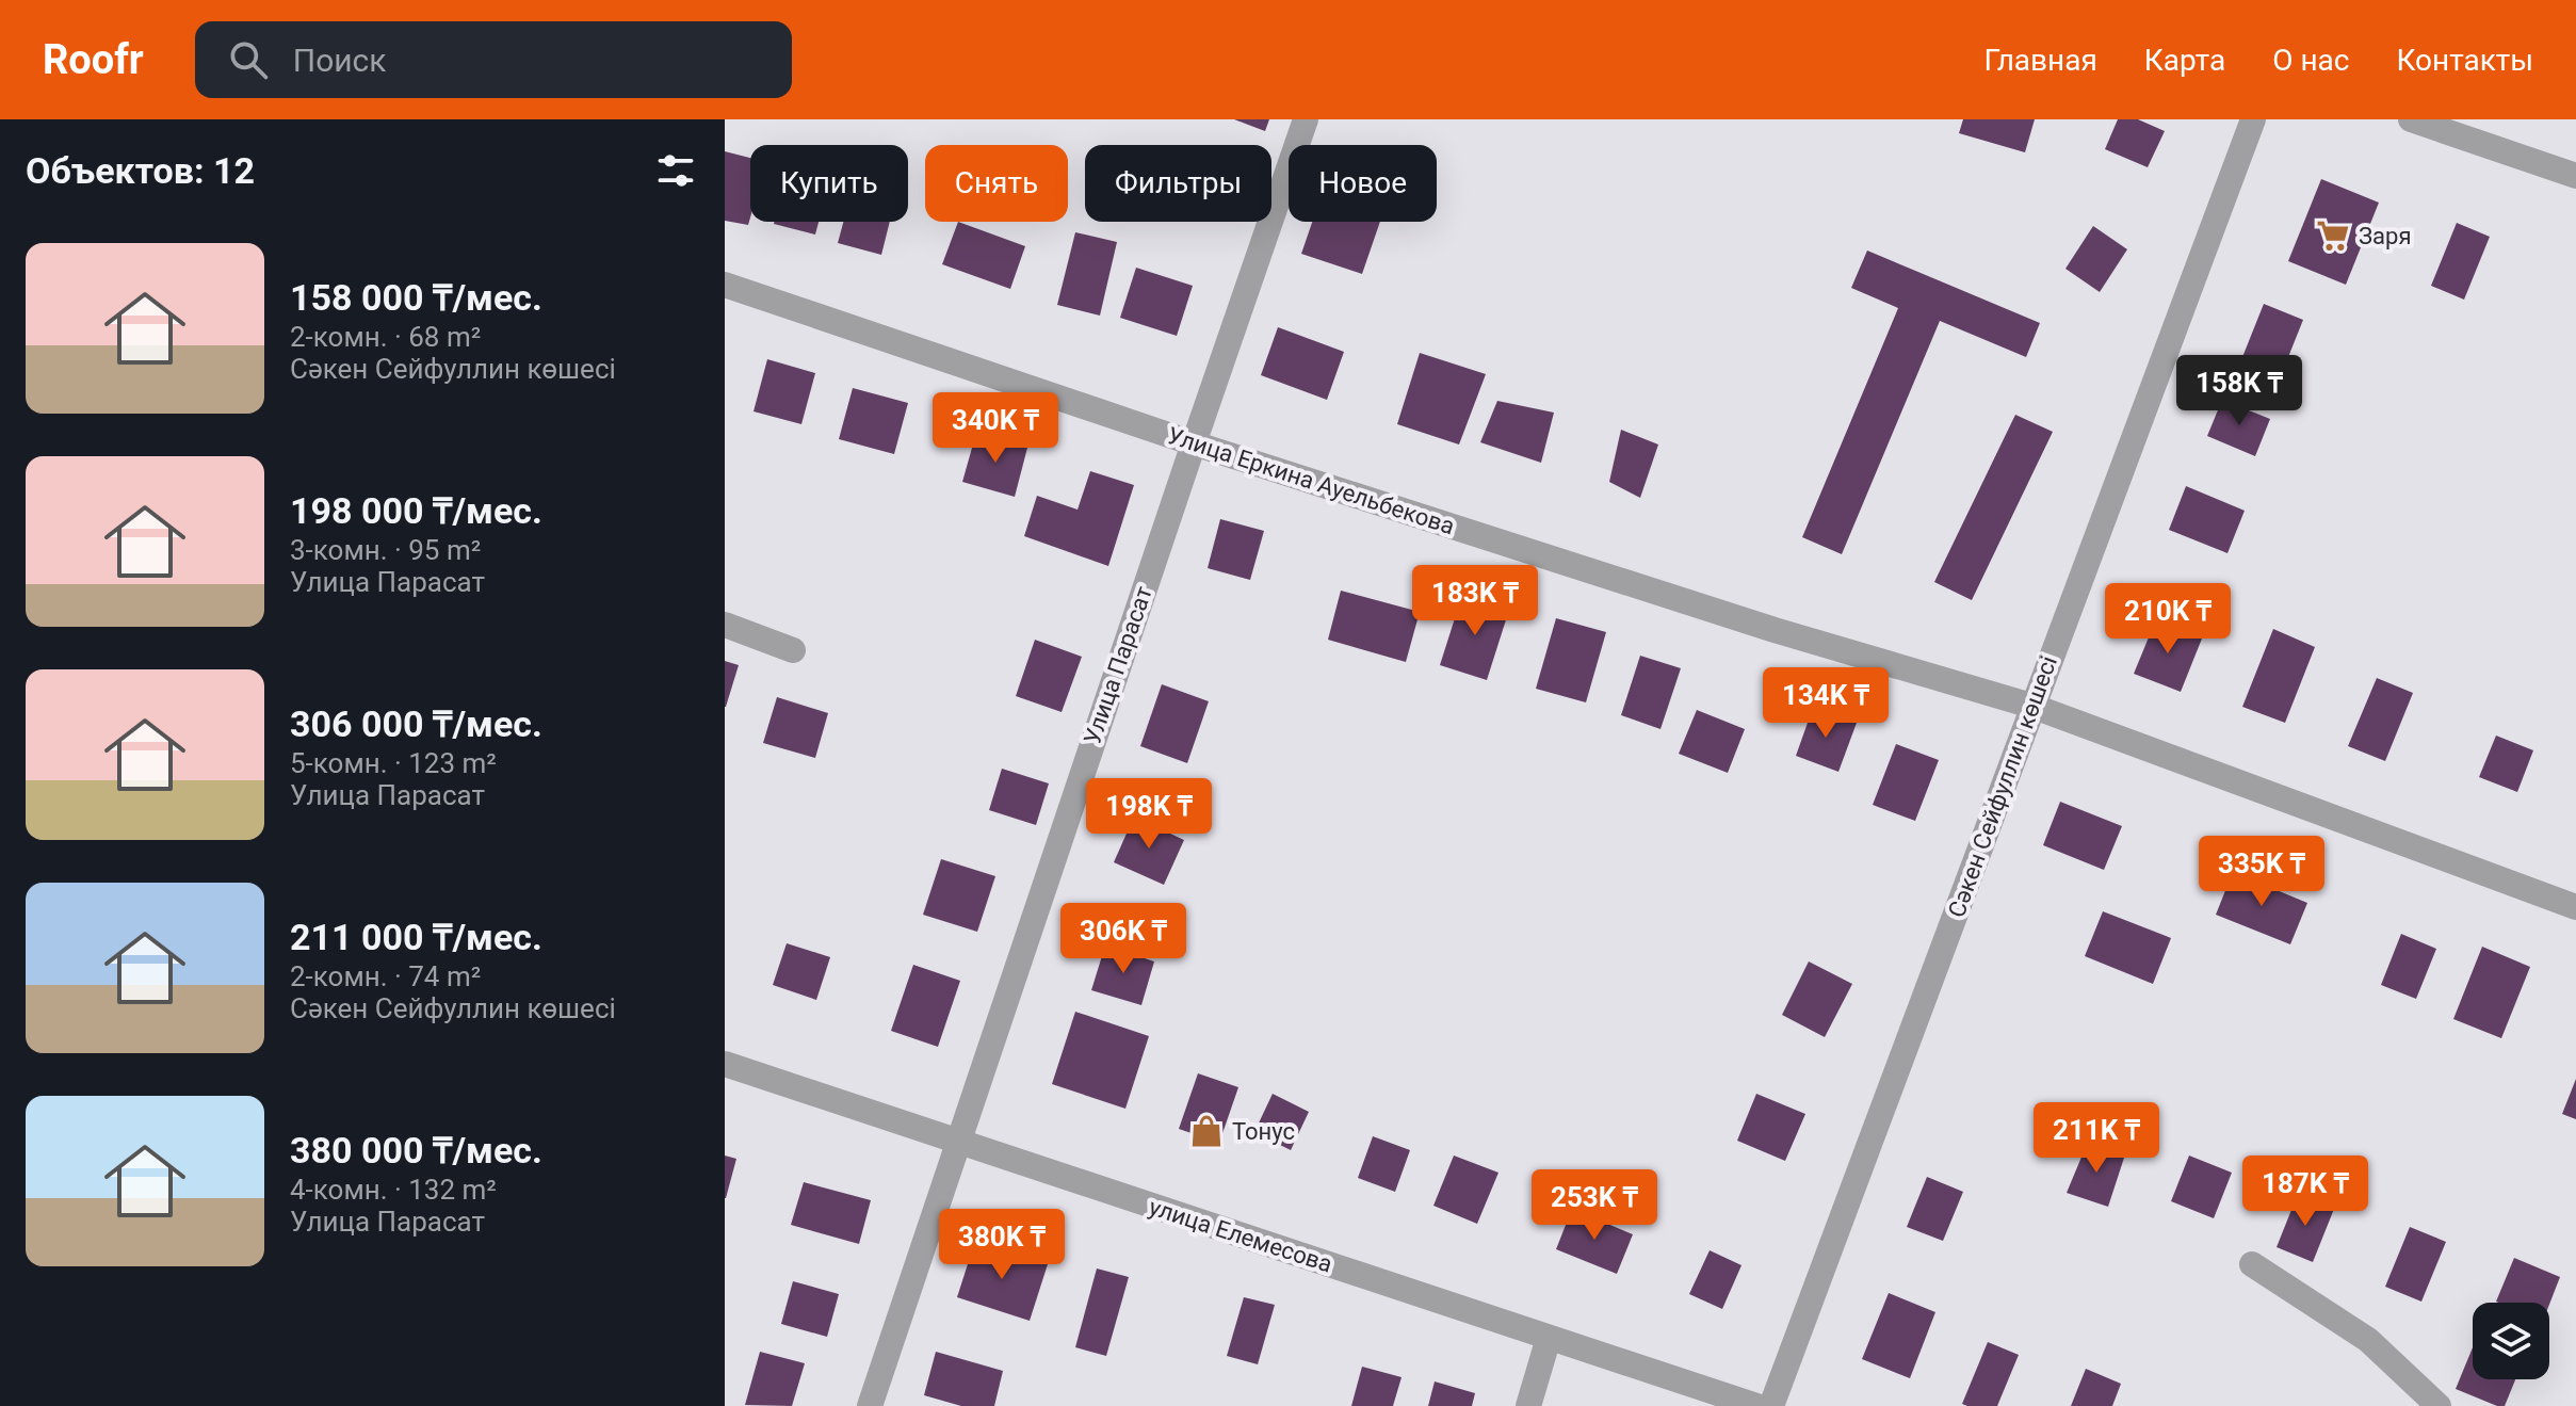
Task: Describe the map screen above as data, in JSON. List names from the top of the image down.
{
  "streets": {
    "street": [
      "Улица Еркина Ауельбекова",
      "Улица Парасат",
      "Сәкен Сейфуллин көшесі",
      "улица Елемесова"
    ]
  },
  "crossings": [
    ["Улица Еркина Ауельбекова", "Улица Парасат"],
    ["Улица Еркина Ауельбекова", "Сәкен Сейфуллин көшесі"],
    ["Улица Парасат", "улица Елемесова"]
  ],
  "places": {
    "supermarket": ["Заря"],
    "shop": ["Тонус"]
  },
  "page": {
    "header": "Roofr",
    "search": "Поиск",
    "nav": [
      "Главная",
      "Карта",
      "О нас",
      "Контакты"
    ],
    "heading": "Объектов: 12",
    "chip": [
      "Купить",
      "Снять",
      "Фильтры",
      "Новое"
    ],
    "list": [
      {
        "name": "158 000 ₸/мес.",
        "note": "2-комн. · 68 m² · Сәкен Сейфуллин көшесі"
      },
      {
        "name": "198 000 ₸/мес.",
        "note": "3-комн. · 95 m² · Улица Парасат"
      },
      {
        "name": "306 000 ₸/мес.",
        "note": "5-комн. · 123 m² · Улица Парасат"
      },
      {
        "name": "211 000 ₸/мес.",
        "note": "2-комн. · 74 m² · Сәкен Сейфуллин көшесі"
      },
      {
        "name": "380 000 ₸/мес.",
        "note": "4-комн. · 132 m² · Улица Парасат"
      }
    ],
    "price": [
      "158K ₸",
      "340K ₸",
      "183K ₸",
      "210K ₸",
      "134K ₸",
      "198K ₸",
      "335K ₸",
      "306K ₸",
      "211K ₸",
      "187K ₸",
      "253K ₸",
      "380K ₸"
    ]
  }
}
